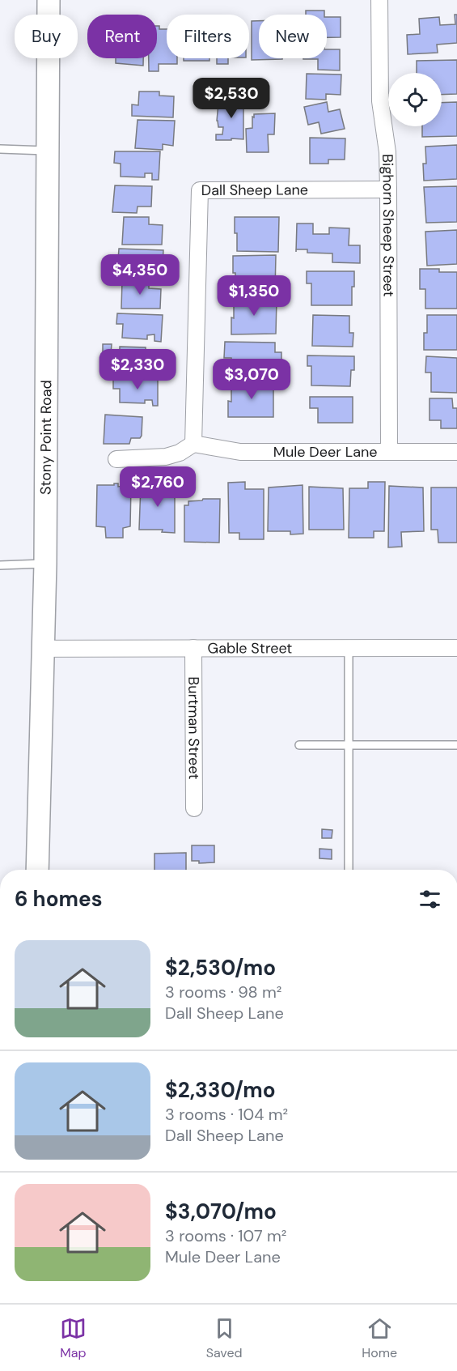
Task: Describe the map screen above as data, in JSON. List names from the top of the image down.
{
  "streets": {
    "main road": ["Stony Point Road"],
    "street": [
      "Dall Sheep Lane",
      "Bighorn Sheep Street",
      "Mule Deer Lane",
      "Gable Street",
      "Burtman Street"
    ]
  },
  "crossings": [
    ["Dall Sheep Lane", "Bighorn Sheep Street"],
    ["Dall Sheep Lane", "Mule Deer Lane"],
    ["Bighorn Sheep Street", "Mule Deer Lane"],
    ["Stony Point Road", "Gable Street"],
    ["Gable Street", "Burtman Street"]
  ],
  "page": {
    "chip": [
      "Buy",
      "Rent",
      "Filters",
      "New"
    ],
    "price": [
      "$2,530",
      "$4,350",
      "$1,350",
      "$2,330",
      "$3,070",
      "$2,760"
    ],
    "heading": "6 homes",
    "list": [
      {
        "name": "$2,530/mo",
        "note": "3 rooms · 98 m² · Dall Sheep Lane"
      },
      {
        "name": "$2,330/mo",
        "note": "3 rooms · 104 m² · Dall Sheep Lane"
      },
      {
        "name": "$3,070/mo",
        "note": "3 rooms · 107 m² · Mule Deer Lane"
      }
    ],
    "tabs": ["Map", "Saved", "Home"]
  }
}
